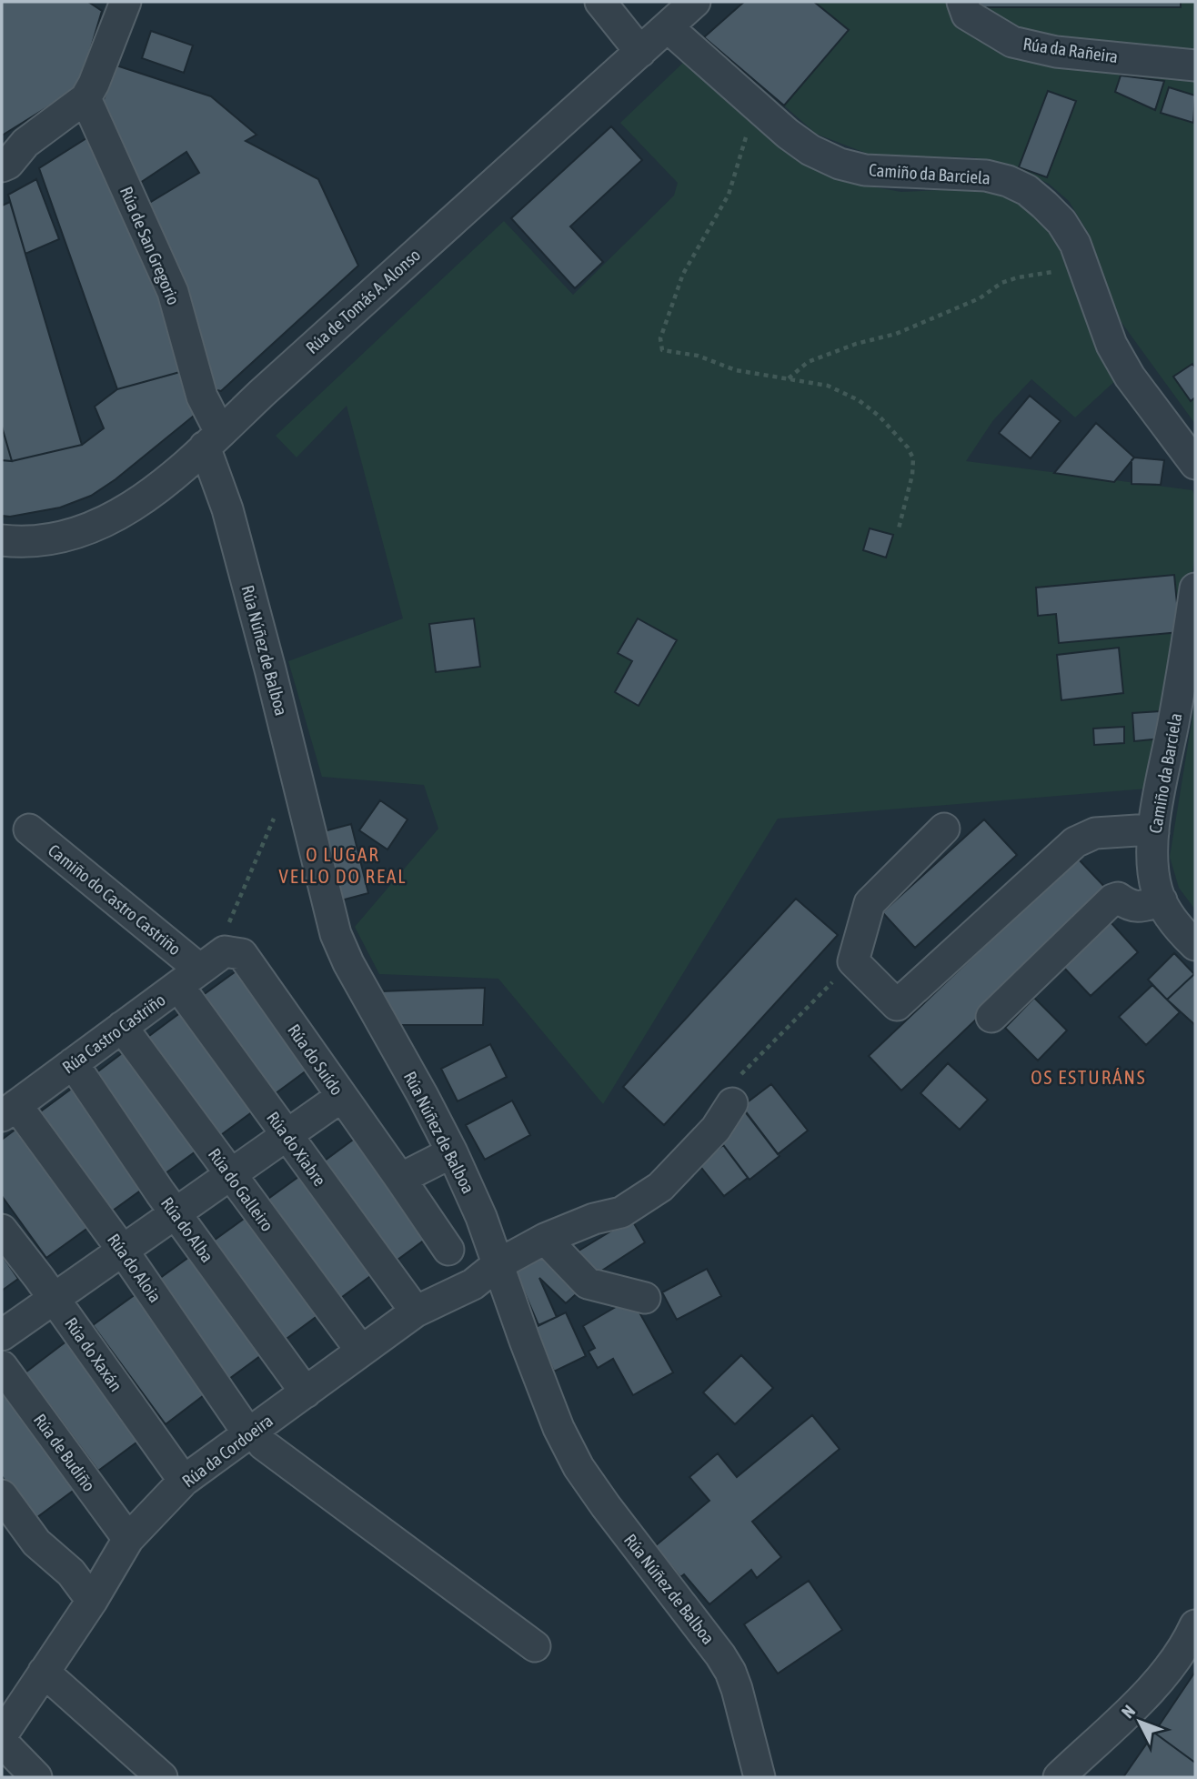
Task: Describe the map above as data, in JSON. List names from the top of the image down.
{
  "streets": {
    "street": [
      "Rúa da Rañeira",
      "Camiño da Barciela",
      "Rúa de San Gregorio",
      "Rúa de Tomás A. Alonso",
      "Rúa Núñez de Balboa",
      "Camiño do Castro Castriño",
      "Rúa Castro Castriño",
      "Rúa do Suído",
      "Rúa do Xiabre",
      "Rúa do Galleiro",
      "Rúa do Alba",
      "Rúa do Aloia",
      "Rúa do Xaxán",
      "Rúa da Cordoeira",
      "Rúa de Budiño"
    ]
  },
  "crossings": [
    ["Camiño da Barciela", "Rúa de Tomás A. Alonso"],
    ["Rúa de San Gregorio", "Rúa de Tomás A. Alonso"],
    ["Rúa de San Gregorio", "Rúa Núñez de Balboa"],
    ["Rúa de Tomás A. Alonso", "Rúa Núñez de Balboa"],
    ["Rúa Núñez de Balboa", "Rúa da Cordoeira"],
    ["Camiño do Castro Castriño", "Rúa Castro Castriño"],
    ["Camiño do Castro Castriño", "Rúa do Xiabre"],
    ["Rúa Castro Castriño", "Rúa do Suído"],
    ["Rúa Castro Castriño", "Rúa do Xiabre"],
    ["Rúa Castro Castriño", "Rúa do Galleiro"],
    ["Rúa Castro Castriño", "Rúa do Alba"],
    ["Rúa Castro Castriño", "Rúa do Aloia"],
    ["Rúa do Xiabre", "Rúa da Cordoeira"],
    ["Rúa do Galleiro", "Rúa da Cordoeira"],
    ["Rúa do Alba", "Rúa da Cordoeira"],
    ["Rúa do Aloia", "Rúa da Cordoeira"],
    ["Rúa do Xaxán", "Rúa da Cordoeira"],
    ["Rúa da Cordoeira", "Rúa de Budiño"]
  ],
  "districts": ["O LUGAR VELLO DO REAL", "OS ESTURÁNS"],
  "north": "top left"
}
